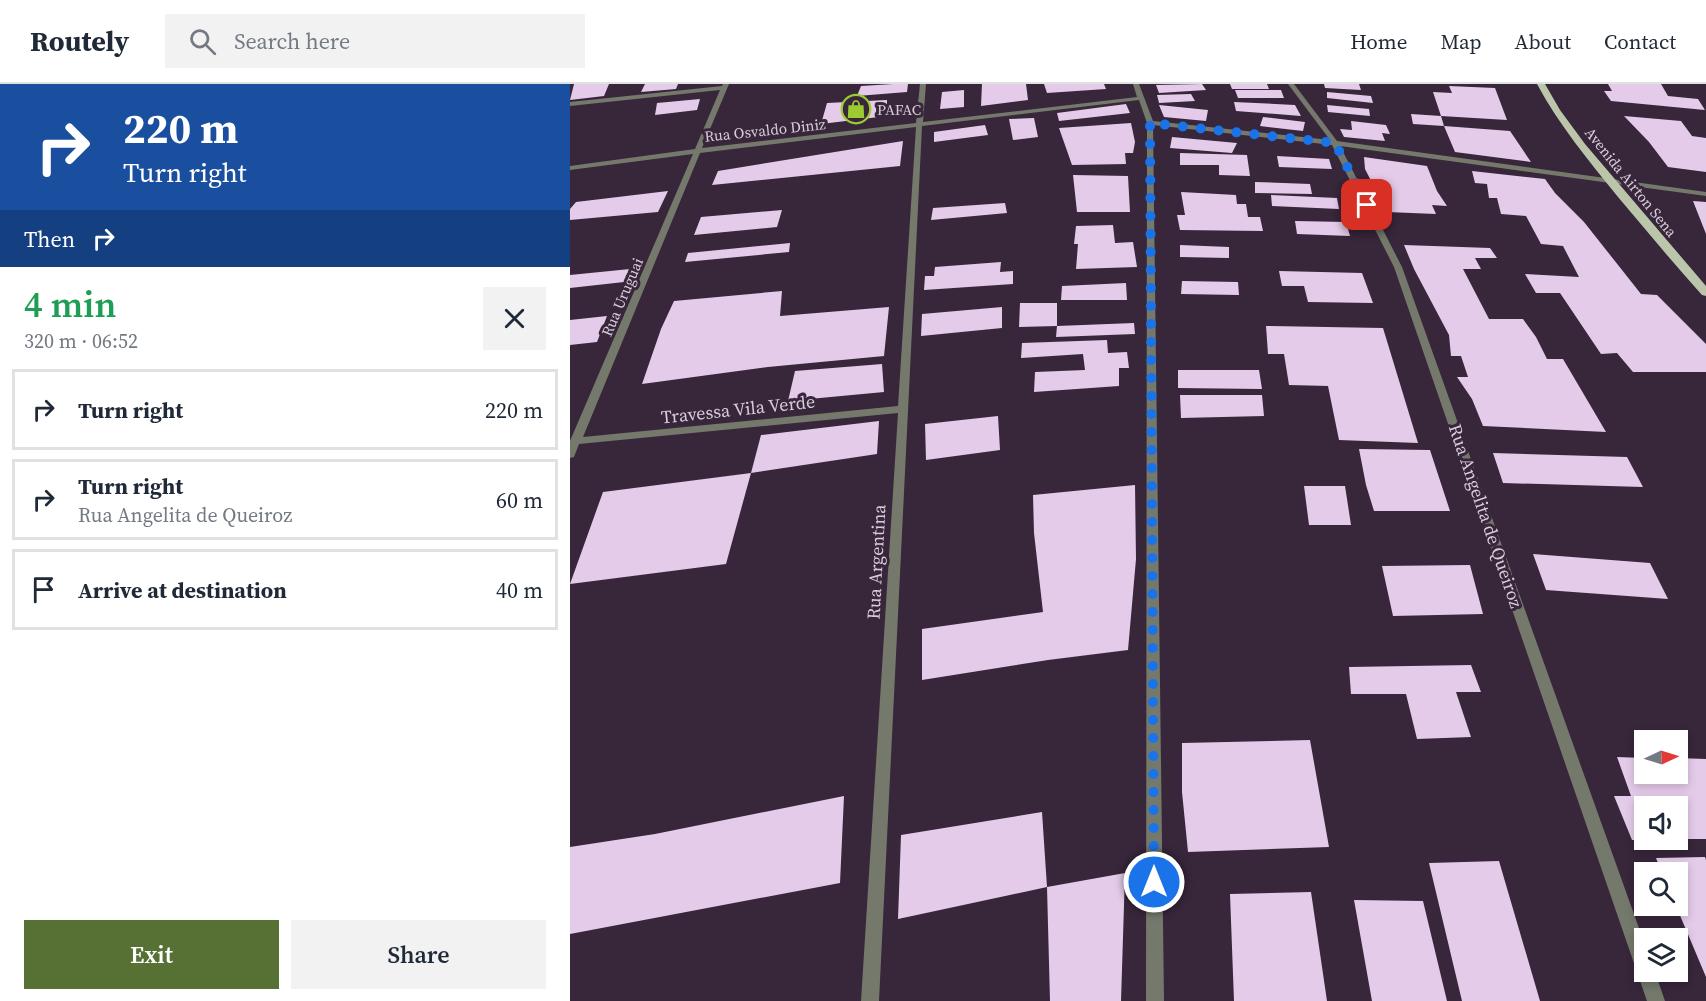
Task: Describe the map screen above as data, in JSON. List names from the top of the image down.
{
  "streets": {
    "main road": ["Avenida Airton Sena"],
    "street": [
      "Rua Osvaldo Diniz",
      "Rua Uruguai",
      "Travessa Vila Verde",
      "Rua Angelita de Queiroz",
      "Rua Argentina"
    ]
  },
  "crossings": [
    ["Rua Osvaldo Diniz", "Rua Uruguai"],
    ["Rua Osvaldo Diniz", "Rua Argentina"],
    ["Rua Uruguai", "Travessa Vila Verde"],
    ["Travessa Vila Verde", "Rua Argentina"]
  ],
  "places": {
    "shop": ["PAFAC"]
  },
  "north": "right",
  "page": {
    "header": "Routely",
    "search": "Search here",
    "nav": [
      "Home",
      "Map",
      "About",
      "Contact"
    ],
    "turn": ["220 m", "Turn right"],
    "then": "Then",
    "heading": ["4 min", "320 m · 06:52"],
    "list": [
      {
        "name": "Turn right",
        "value": "220 m"
      },
      {
        "name": "Turn right",
        "note": "Rua Angelita de Queiroz",
        "value": "60 m"
      },
      {
        "name": "Arrive at destination",
        "value": "40 m"
      }
    ],
    "buttons": ["Exit", "Share"]
  }
}
